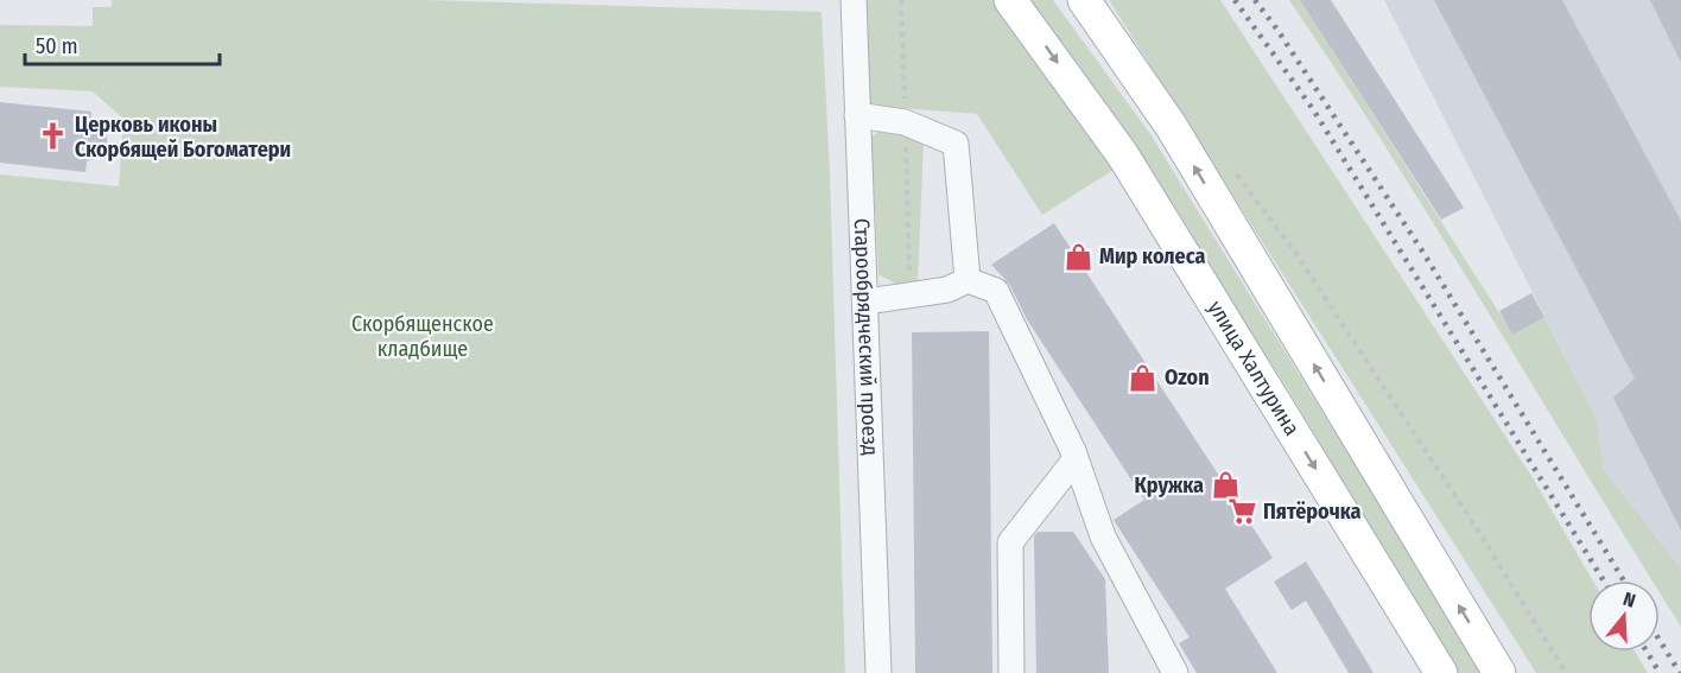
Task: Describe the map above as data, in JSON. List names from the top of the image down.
{
  "streets": {
    "main road": ["улица Халтурина"],
    "street": ["Старообрядческий проезд"]
  },
  "parks": ["Скорбященское кладбище"],
  "places": {
    "church": ["Церковь иконы Скорбящей Богоматери"],
    "shop": ["Мир колеса", "Ozon", "Кружка"],
    "supermarket": ["Пятёрочка"]
  },
  "scale_bar": "50 m",
  "north": "top"
}
